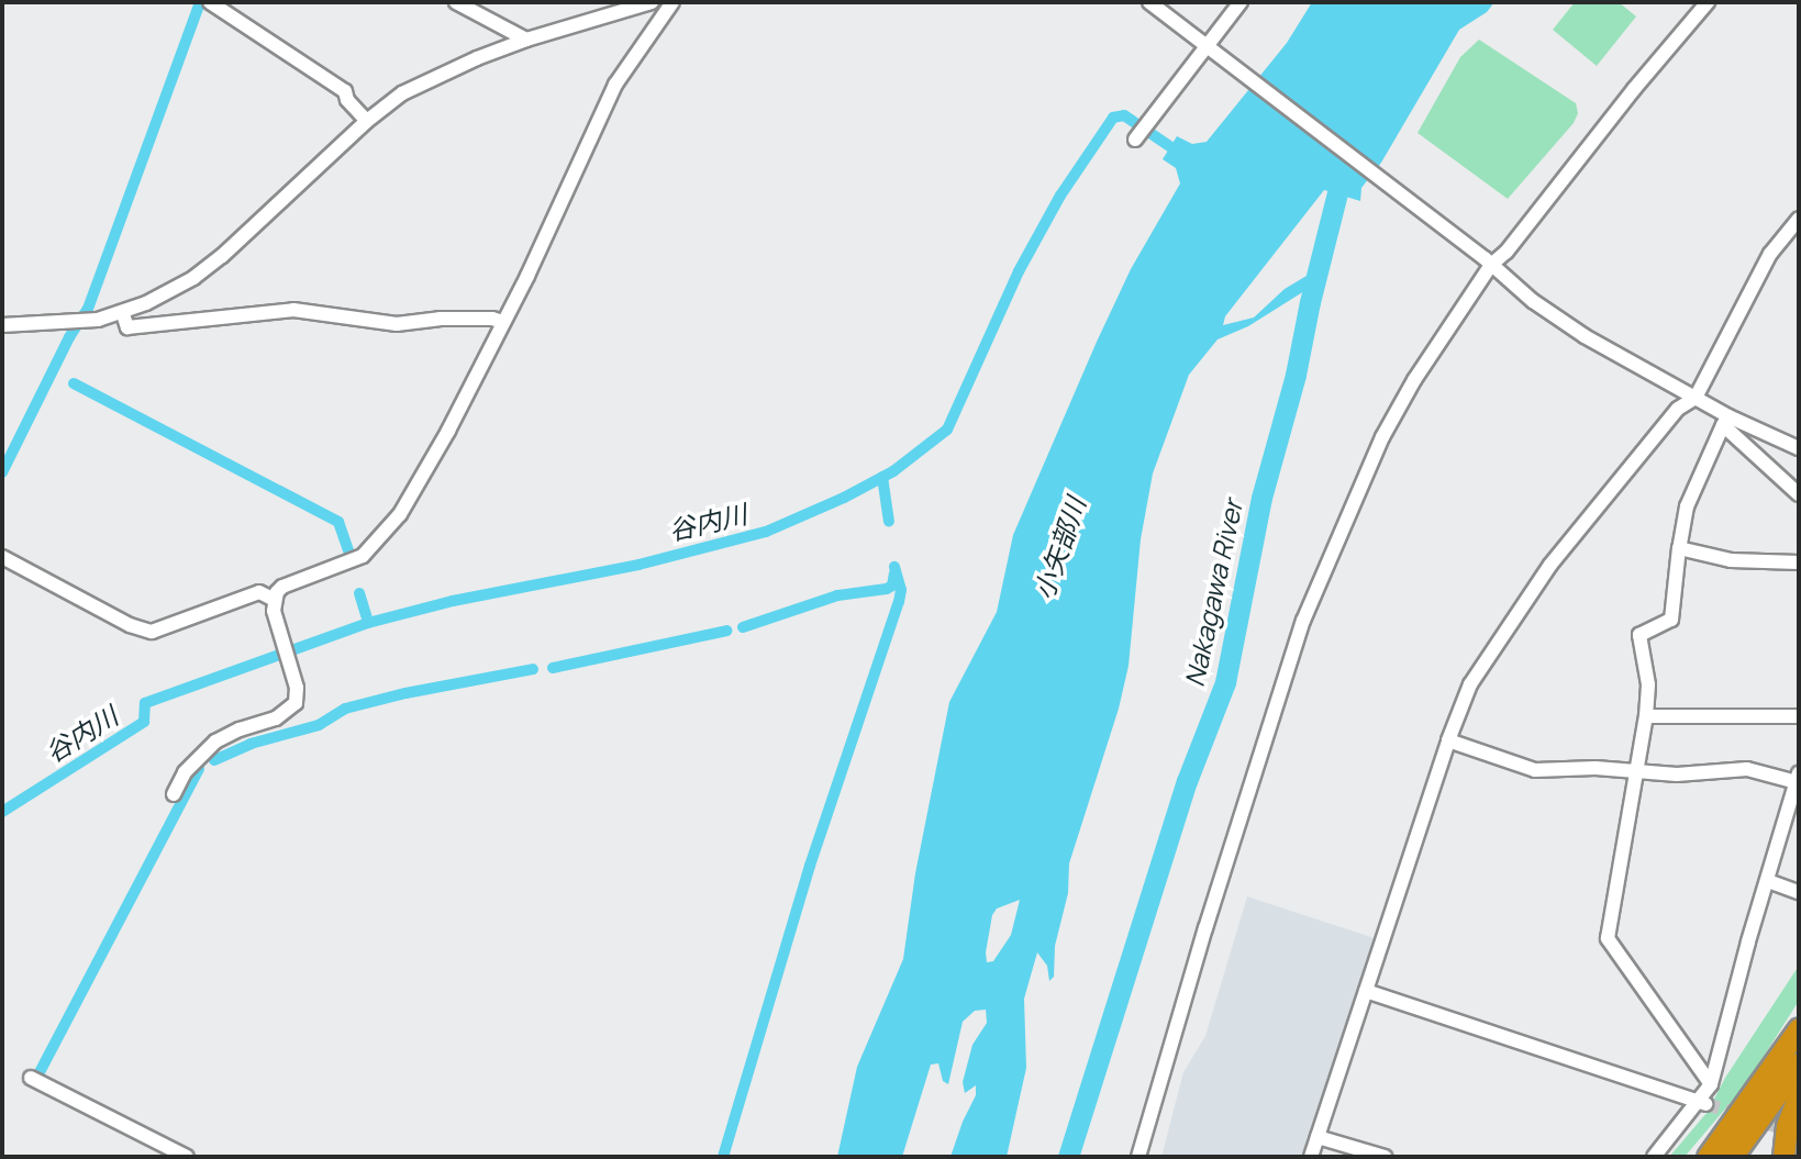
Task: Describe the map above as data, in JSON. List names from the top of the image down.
{
  "water": ["谷内川", "小矢部川", "Nakagawa River"]
}
